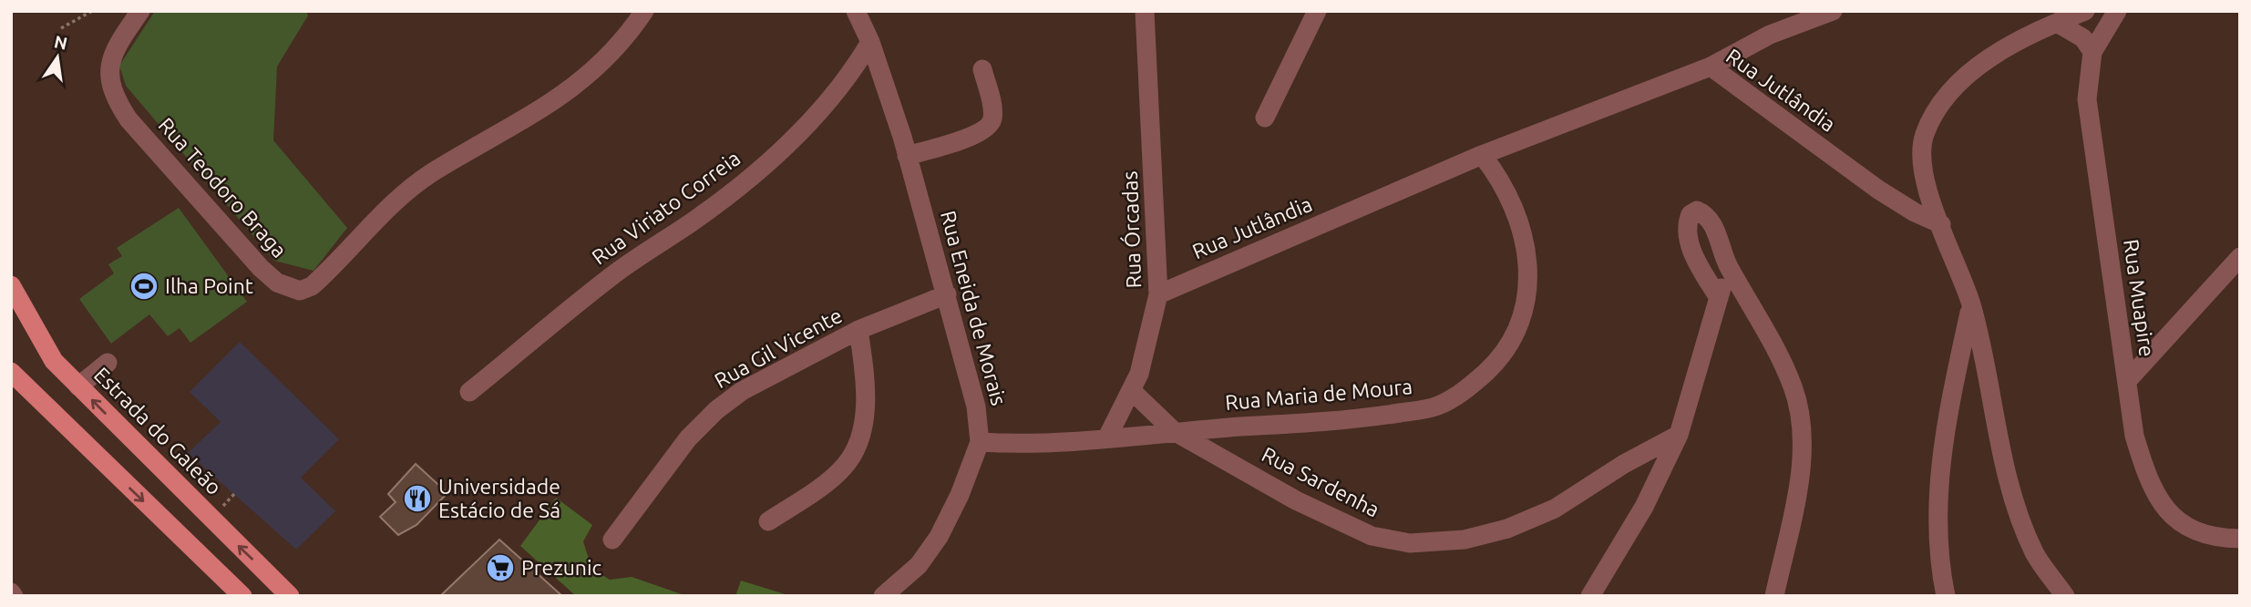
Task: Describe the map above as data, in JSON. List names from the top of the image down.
{
  "streets": {
    "main road": ["Estrada do Galeão"],
    "street": [
      "Rua Jutlândia",
      "Rua Teodoro Braga",
      "Rua Viriato Correia",
      "Rua Órcadas",
      "Rua Muapire",
      "Rua Eneida de Morais",
      "Rua Gil Vicente",
      "Rua Maria de Moura",
      "Rua Sardenha"
    ]
  },
  "crossings": [
    ["Rua Jutlândia", "Rua Órcadas"],
    ["Rua Jutlândia", "Rua Maria de Moura"],
    ["Rua Viriato Correia", "Rua Eneida de Morais"],
    ["Rua Órcadas", "Rua Maria de Moura"],
    ["Rua Órcadas", "Rua Sardenha"],
    ["Rua Eneida de Morais", "Rua Gil Vicente"],
    ["Rua Eneida de Morais", "Rua Maria de Moura"],
    ["Rua Maria de Moura", "Rua Sardenha"]
  ],
  "places": {
    "sports": ["Ilha Point"],
    "restaurant": ["Universidade Estácio de Sá"],
    "supermarket": ["Prezunic"]
  },
  "north": "top"
}
